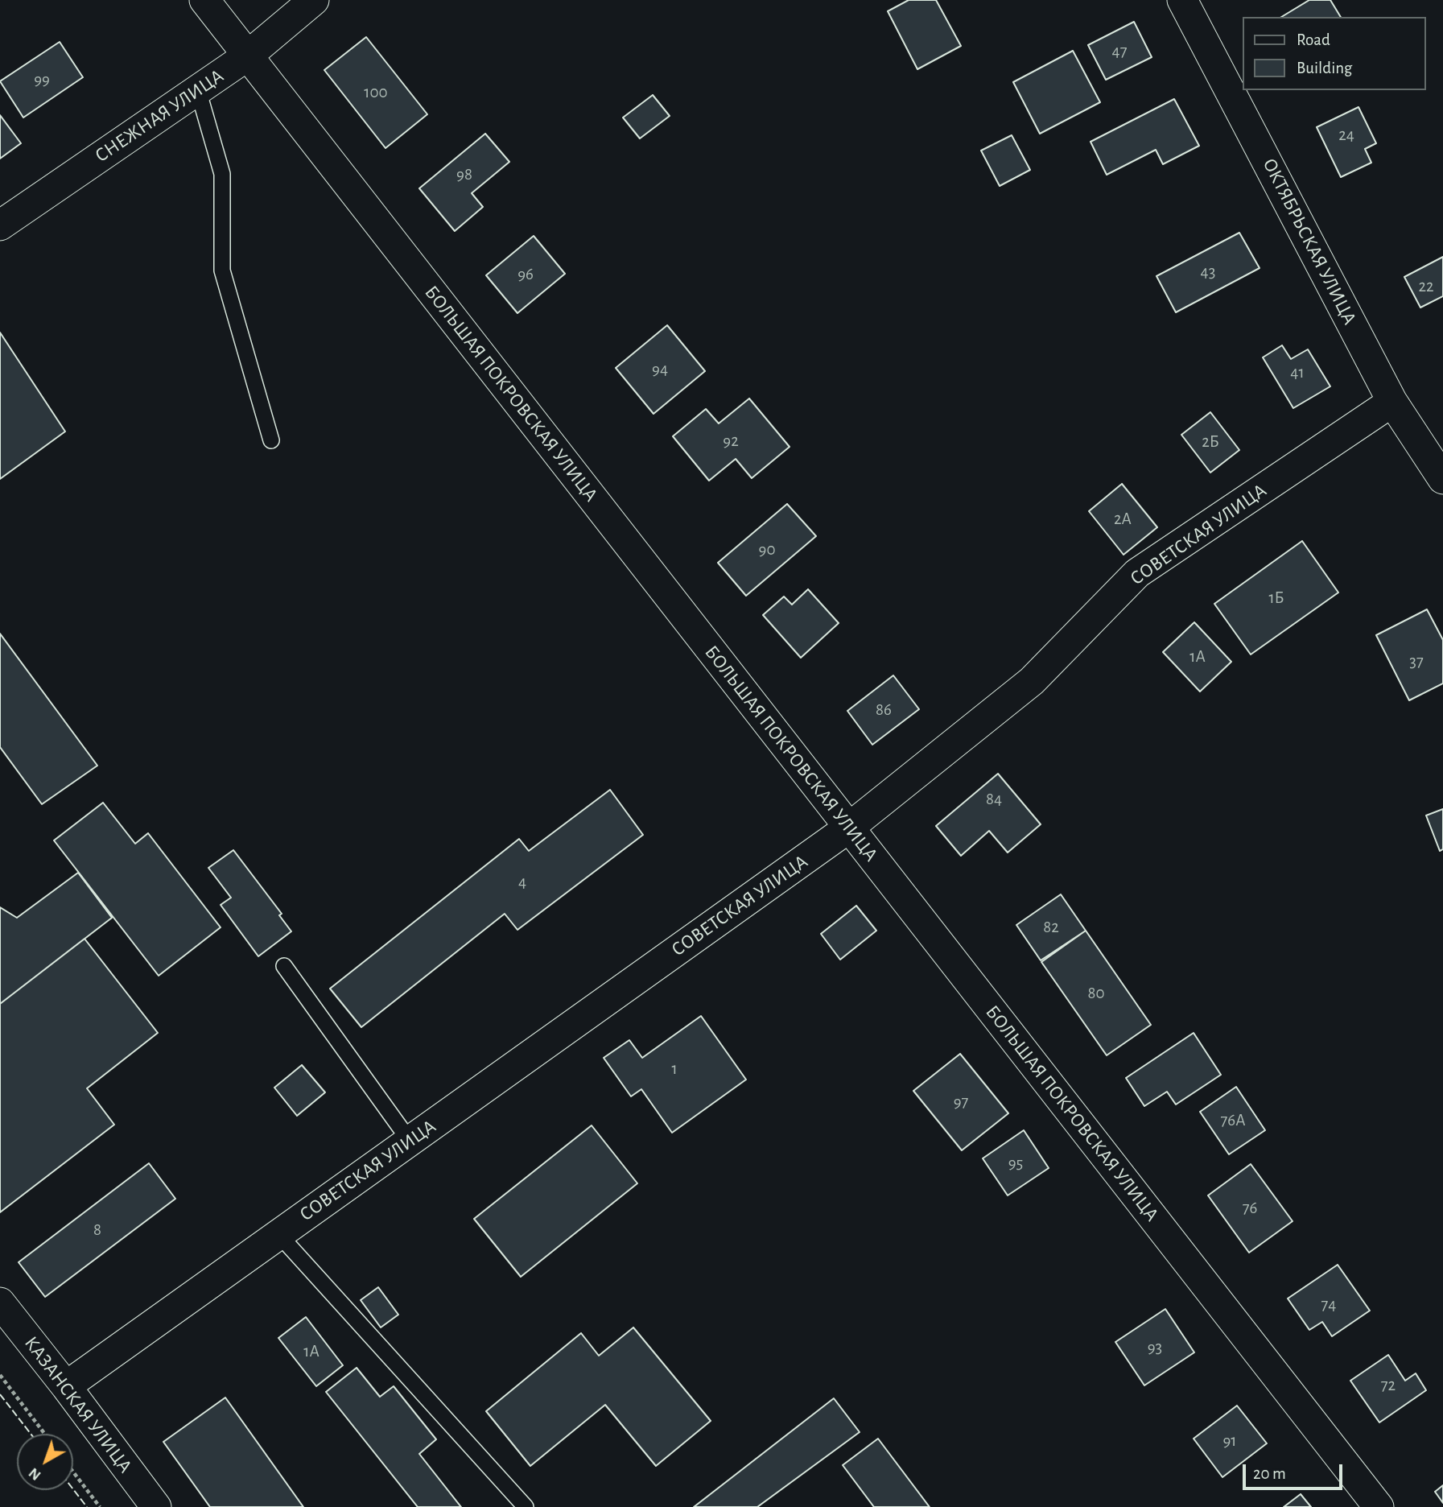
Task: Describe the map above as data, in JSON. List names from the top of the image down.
{
  "streets": {
    "street": [
      "СНЕЖНАЯ УЛИЦА",
      "ОКТЯБРЬСКАЯ УЛИЦА",
      "БОЛЬШАЯ ПОКРОВСКАЯ УЛИЦА",
      "СОВЕТСКАЯ УЛИЦА",
      "КАЗАНСКАЯ УЛИЦА"
    ]
  },
  "crossings": [
    ["СНЕЖНАЯ УЛИЦА", "БОЛЬШАЯ ПОКРОВСКАЯ УЛИЦА"],
    ["ОКТЯБРЬСКАЯ УЛИЦА", "СОВЕТСКАЯ УЛИЦА"],
    ["БОЛЬШАЯ ПОКРОВСКАЯ УЛИЦА", "СОВЕТСКАЯ УЛИЦА"],
    ["СОВЕТСКАЯ УЛИЦА", "КАЗАНСКАЯ УЛИЦА"]
  ],
  "house_numbers": [
    "47",
    "99",
    "100",
    "24",
    "98",
    "43",
    "96",
    "22",
    "94",
    "41",
    "92",
    "2Б",
    "2А",
    "90",
    "1Б",
    "1А",
    "37",
    "86",
    "84",
    "4",
    "82",
    "80",
    "1",
    "97",
    "76А",
    "95",
    "76",
    "8",
    "74",
    "93",
    "1А",
    "72",
    "91"
  ],
  "legend": ["Road", "Building"],
  "scale_bar": "20 m",
  "north": "bottom left"
}
